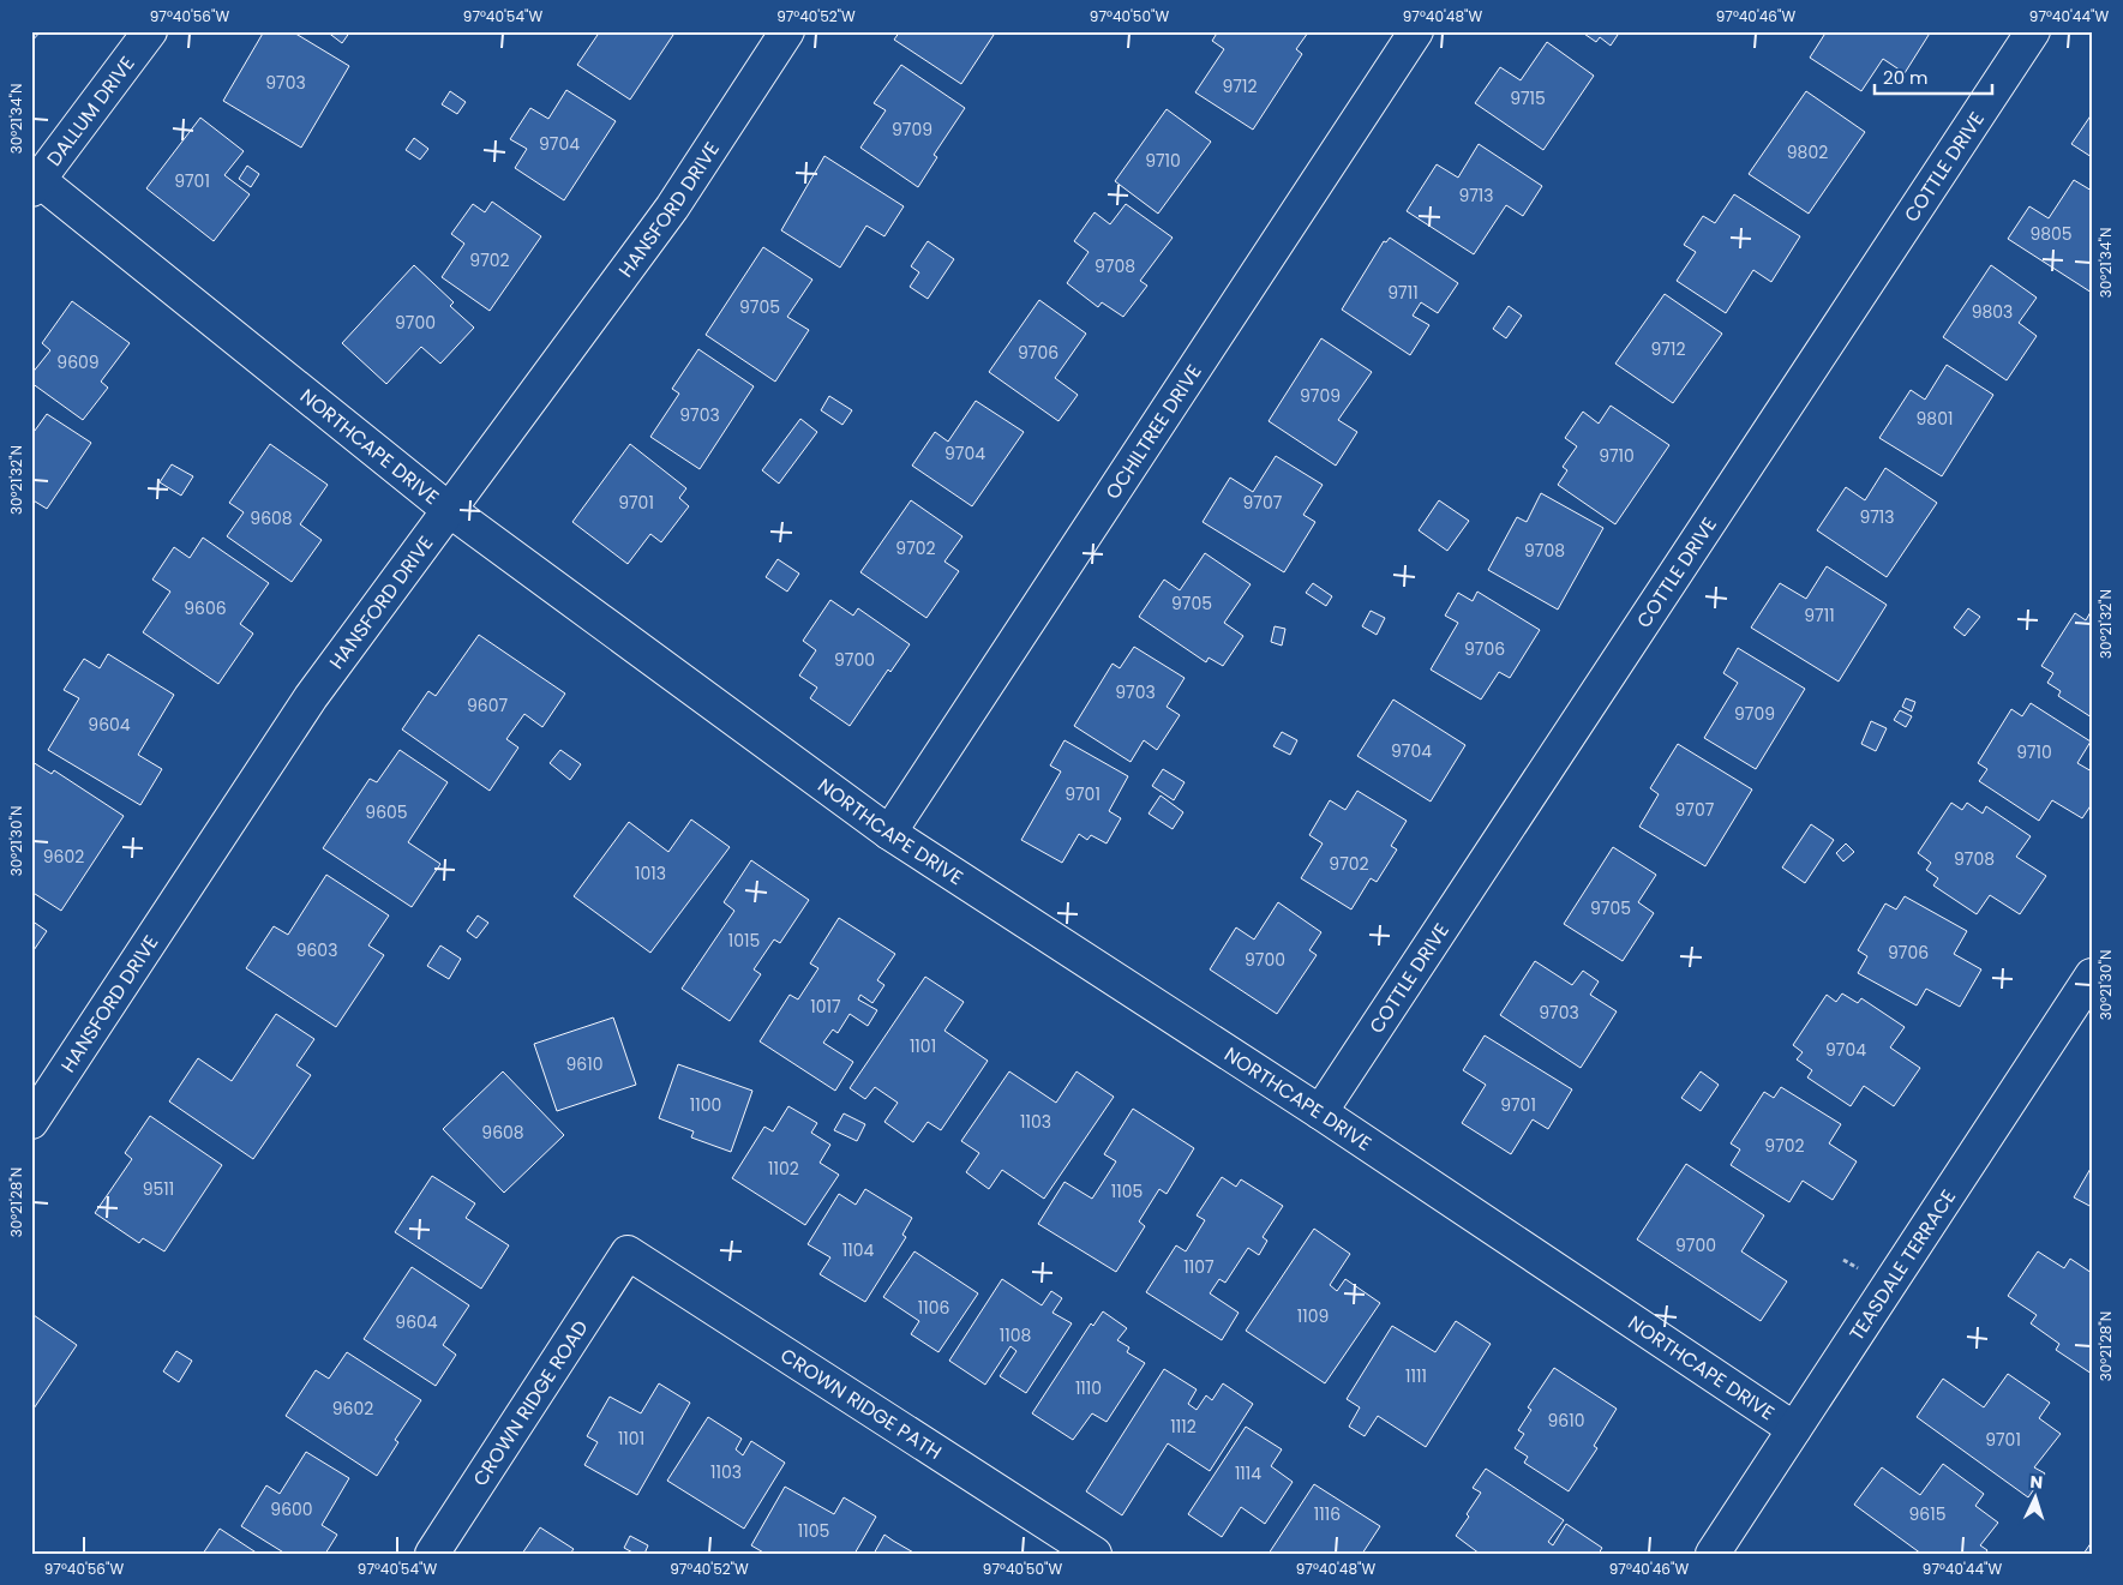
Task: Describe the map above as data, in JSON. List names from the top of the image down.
{
  "streets": {
    "street": [
      "DALLUM DRIVE",
      "COTTLE DRIVE",
      "HANSFORD DRIVE",
      "OCHILTREE DRIVE",
      "NORTHCAPE DRIVE",
      "TEASDALE TERRACE",
      "CROWN RIDGE ROAD",
      "CROWN RIDGE PATH"
    ]
  },
  "crossings": [
    ["DALLUM DRIVE", "NORTHCAPE DRIVE"],
    ["COTTLE DRIVE", "NORTHCAPE DRIVE"],
    ["HANSFORD DRIVE", "NORTHCAPE DRIVE"],
    ["OCHILTREE DRIVE", "NORTHCAPE DRIVE"],
    ["NORTHCAPE DRIVE", "TEASDALE TERRACE"],
    ["CROWN RIDGE ROAD", "CROWN RIDGE PATH"]
  ],
  "house_numbers": [
    "9703",
    "9712",
    "9715",
    "9709",
    "9704",
    "9802",
    "9710",
    "9701",
    "9713",
    "9805",
    "9702",
    "9708",
    "9711",
    "9705",
    "9803",
    "9700",
    "9712",
    "9706",
    "9609",
    "9709",
    "9703",
    "9801",
    "9704",
    "9710",
    "9701",
    "9707",
    "9713",
    "9608",
    "9702",
    "9708",
    "9705",
    "9606",
    "9711",
    "9706",
    "9700",
    "9703",
    "9607",
    "9709",
    "9604",
    "9704",
    "9710",
    "9701",
    "9707",
    "9605",
    "9602",
    "9708",
    "9702",
    "1013",
    "9705",
    "1015",
    "9603",
    "9706",
    "9700",
    "1017",
    "9703",
    "1101",
    "9704",
    "9610",
    "1100",
    "9701",
    "1103",
    "9608",
    "9702",
    "1102",
    "9511",
    "1105",
    "9700",
    "1104",
    "1107",
    "1106",
    "1109",
    "9604",
    "1108",
    "1111",
    "1110",
    "9602",
    "9610",
    "1112",
    "1101",
    "9701",
    "1103",
    "1114",
    "9600",
    "1116",
    "9615",
    "1105"
  ],
  "scale_bar": "20 m",
  "north": "top",
  "coordinates": [
    "97°40'56\"W",
    "97°40'54\"W",
    "97°40'52\"W",
    "97°40'50\"W",
    "97°40'48\"W",
    "97°40'46\"W",
    "97°40'44\"W",
    "30°21'34\"N",
    "30°21'32\"N",
    "30°21'30\"N",
    "30°21'28\"N"
  ]
}
